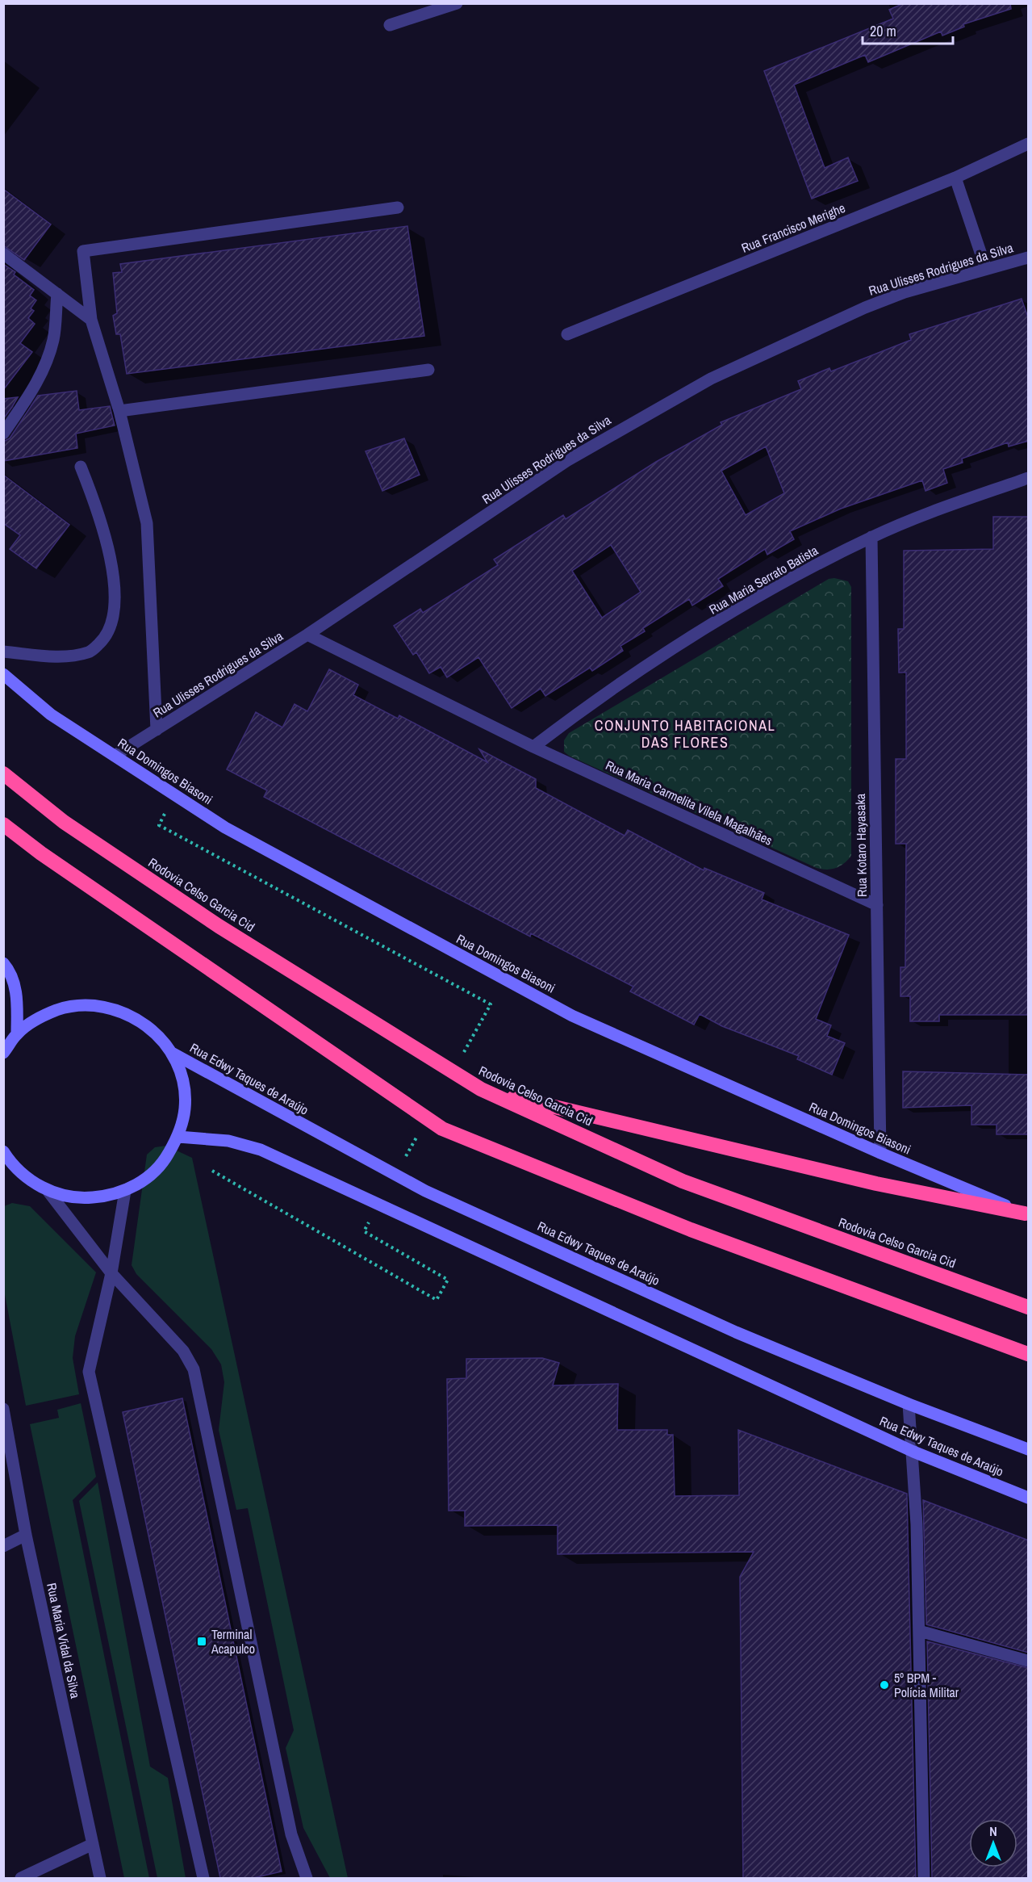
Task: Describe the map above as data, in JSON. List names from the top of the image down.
{
  "streets": {
    "highway": ["Rodovia Celso Garcia Cid"],
    "main road": ["Rua Domingos Biasoni", "Rua Edwy Taques de Araújo"],
    "street": [
      "Rua Francisco Merighe",
      "Rua Ulisses Rodrigues da Silva",
      "Rua Maria Serrato Batista",
      "Rua Maria Carmelita Vilela Magalhães",
      "Rua Kotaro Hayasaka",
      "Rua Maria Vidal da Silva"
    ]
  },
  "crossings": [
    ["Rua Ulisses Rodrigues da Silva", "Rua Domingos Biasoni"],
    ["Rua Ulisses Rodrigues da Silva", "Rua Maria Carmelita Vilela Magalhães"],
    ["Rua Maria Serrato Batista", "Rua Maria Carmelita Vilela Magalhães"],
    ["Rua Maria Serrato Batista", "Rua Kotaro Hayasaka"],
    ["Rua Domingos Biasoni", "Rua Kotaro Hayasaka"],
    ["Rua Maria Carmelita Vilela Magalhães", "Rua Kotaro Hayasaka"]
  ],
  "districts": ["CONJUNTO HABITACIONAL DAS FLORES"],
  "places": {
    "transit": ["Terminal Acapulco"],
    "other": ["5º BPM - Polícia Militar"]
  },
  "scale_bar": "20 m",
  "north": "top"
}
